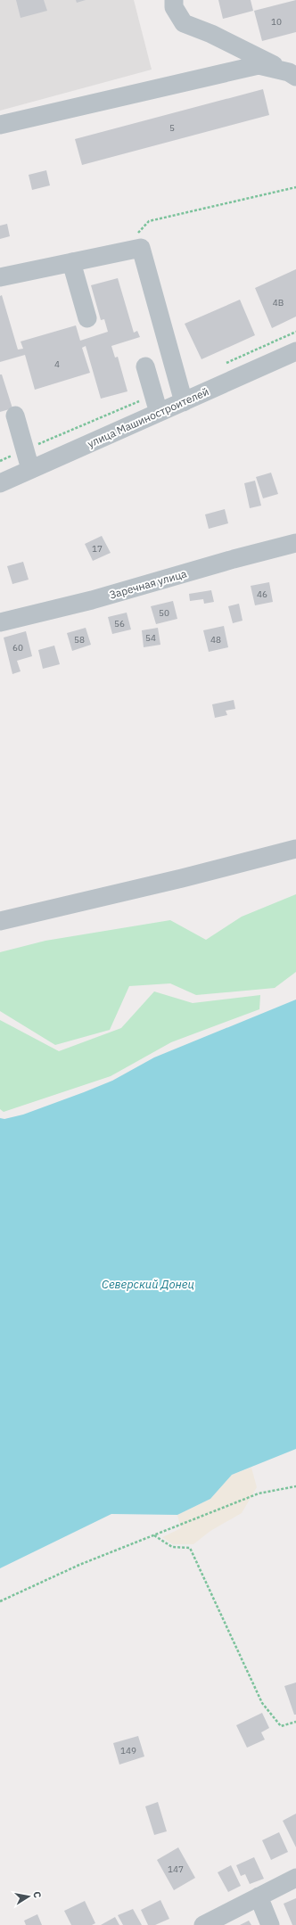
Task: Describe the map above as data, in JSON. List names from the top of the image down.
{
  "streets": {
    "street": ["улица Машиностроителей", "Заречная улица"]
  },
  "water": ["Северский Донец"],
  "house_numbers": [
    "10",
    "5",
    "4В",
    "4",
    "17",
    "46",
    "50",
    "56",
    "54",
    "58",
    "48",
    "60",
    "149",
    "147"
  ],
  "north": "right"
}
